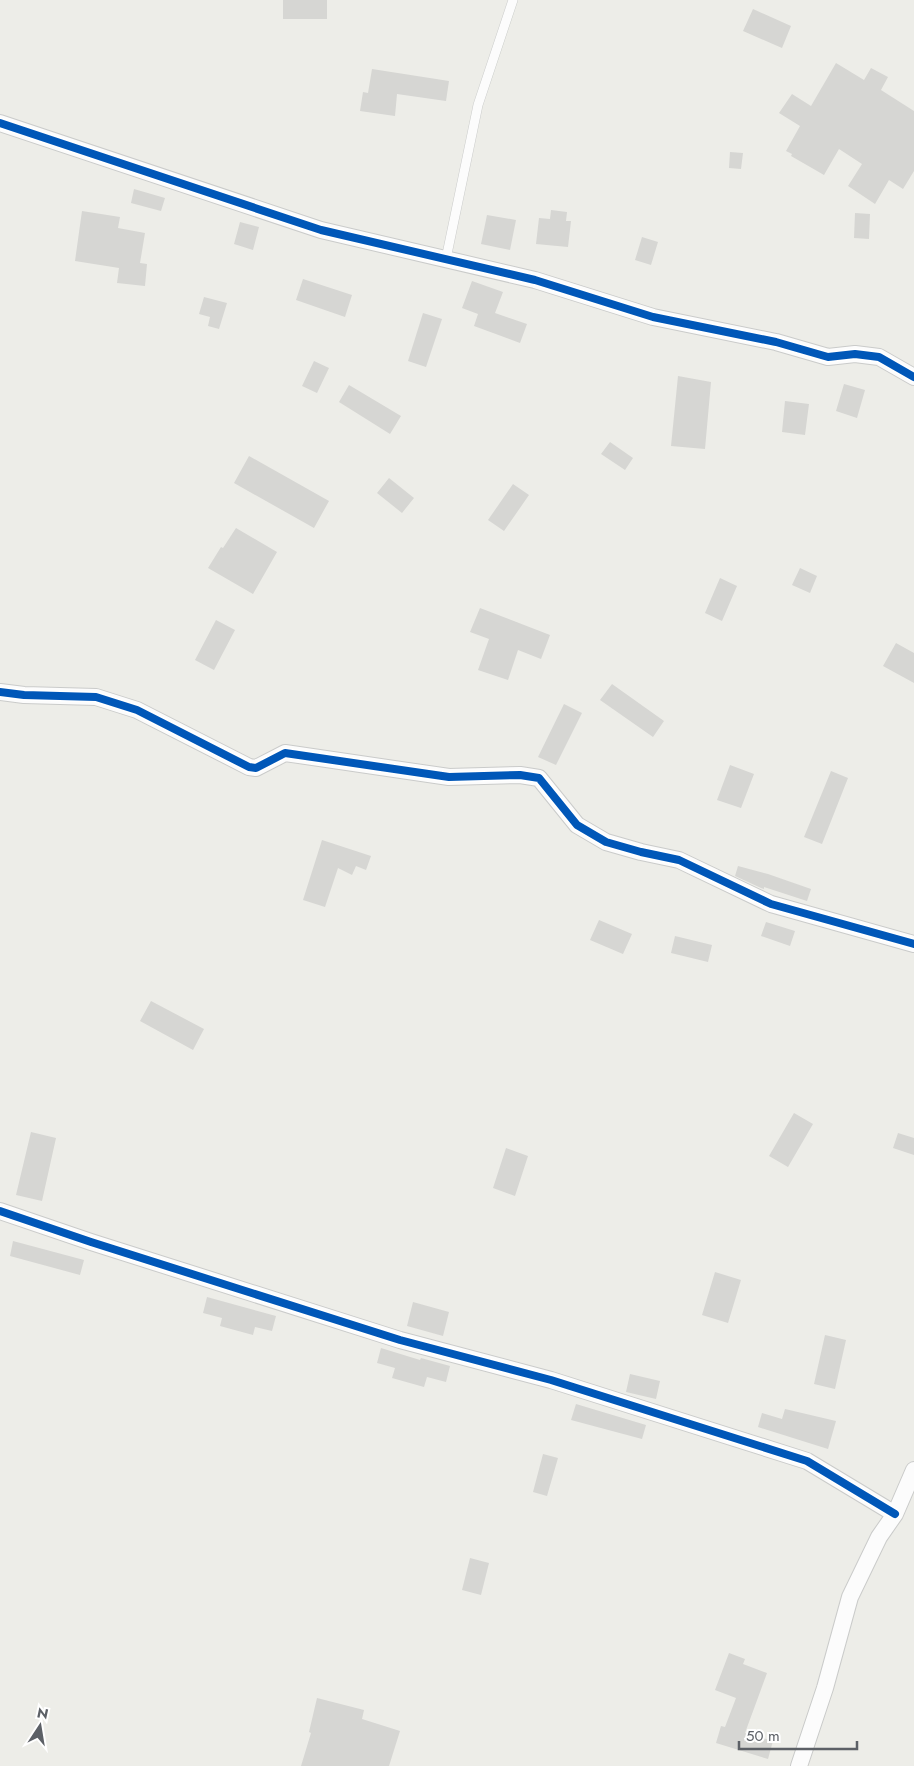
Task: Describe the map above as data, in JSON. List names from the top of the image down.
{
  "scale_bar": "50 m",
  "north": "top"
}
